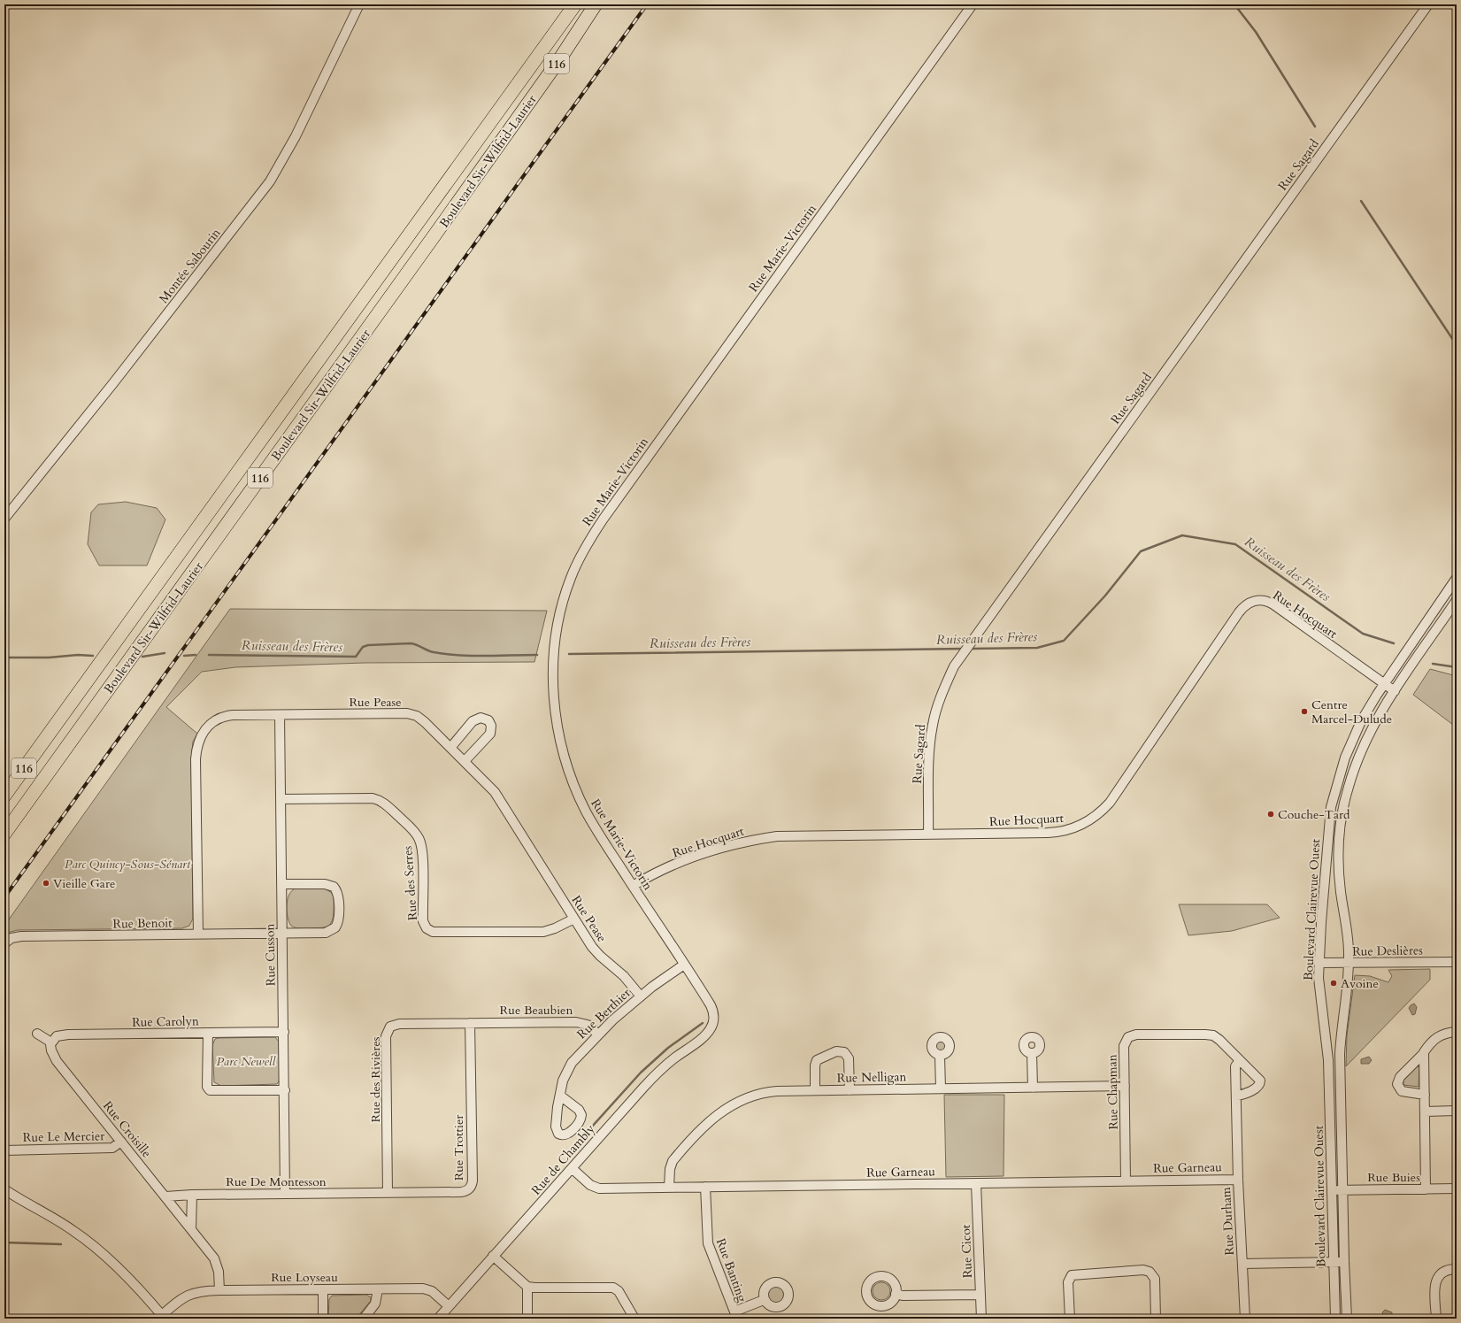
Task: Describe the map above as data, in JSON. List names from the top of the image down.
{
  "streets": {
    "highway": ["116", "Boulevard Sir-Wilfrid-Laurier"],
    "street": [
      "Rue Sagard",
      "Rue Marie-Victorin",
      "Montée Sabourin",
      "Rue Hocquart",
      "Rue Pease",
      "Rue des Serres",
      "Boulevard Clairevue Ouest",
      "Rue Benoit",
      "Rue Deslières",
      "Rue Cusson",
      "Rue Beaubien",
      "Rue Berthier",
      "Rue Carolyn",
      "Rue Nelligan",
      "Rue des Rivières",
      "Rue Chapman",
      "Rue Croisille",
      "Rue Le Mercier",
      "Rue Trottier",
      "Rue de Chambly",
      "Rue Garneau",
      "Rue Buies",
      "Rue De Montesson",
      "Rue Durham",
      "Rue Cicot",
      "Rue Banting",
      "Rue Loyseau"
    ]
  },
  "crossings": [
    ["Rue Sagard", "Rue Hocquart"],
    ["Rue Marie-Victorin", "Rue Hocquart"],
    ["Rue Marie-Victorin", "Rue Berthier"],
    ["Rue Marie-Victorin", "Rue de Chambly"],
    ["Rue Hocquart", "Boulevard Clairevue Ouest"],
    ["Rue Pease", "Rue des Serres"],
    ["Rue Pease", "Rue Benoit"],
    ["Rue Pease", "Rue Cusson"],
    ["Rue Pease", "Rue Berthier"],
    ["Rue des Serres", "Rue Cusson"],
    ["Boulevard Clairevue Ouest", "Rue Deslières"],
    ["Boulevard Clairevue Ouest", "Rue Buies"],
    ["Rue Benoit", "Rue Cusson"],
    ["Rue Cusson", "Rue Carolyn"],
    ["Rue Cusson", "Rue De Montesson"],
    ["Rue Beaubien", "Rue Berthier"],
    ["Rue Beaubien", "Rue des Rivières"],
    ["Rue Beaubien", "Rue Trottier"],
    ["Rue Carolyn", "Rue Croisille"],
    ["Rue Nelligan", "Rue Chapman"],
    ["Rue Nelligan", "Rue Garneau"],
    ["Rue des Rivières", "Rue Trottier"],
    ["Rue des Rivières", "Rue De Montesson"],
    ["Rue Chapman", "Rue Garneau"],
    ["Rue Chapman", "Rue Durham"],
    ["Rue Croisille", "Rue Le Mercier"],
    ["Rue Croisille", "Rue De Montesson"],
    ["Rue Croisille", "Rue Loyseau"],
    ["Rue Trottier", "Rue De Montesson"],
    ["Rue de Chambly", "Rue Garneau"],
    ["Rue de Chambly", "Rue Loyseau"],
    ["Rue Garneau", "Rue Durham"],
    ["Rue Garneau", "Rue Cicot"],
    ["Rue Garneau", "Rue Banting"]
  ],
  "water": ["Ruisseau des Frères"],
  "parks": ["Parc Quincy-Sous-Sénart", "Parc Newell"],
  "places": [
    "Centre Marcel-Dulude",
    "Couche-Tard",
    "Vieille Gare",
    "Avoine"
  ]
}
